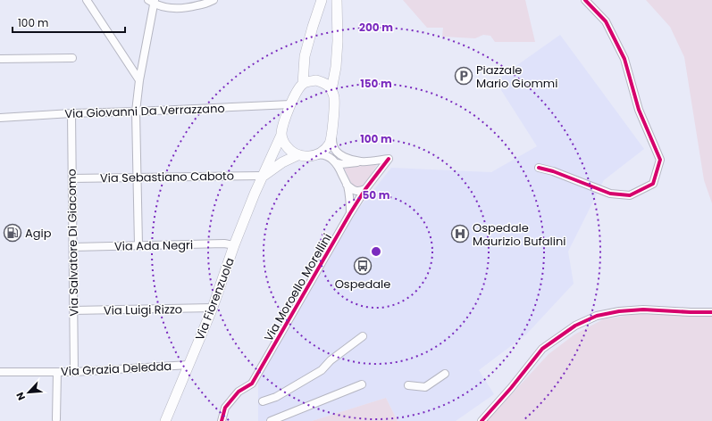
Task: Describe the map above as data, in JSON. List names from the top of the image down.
{
  "streets": {
    "street": [
      "Via Giovanni Da Verrazzano",
      "Via Sebastiano Caboto",
      "Via Salvatore Di Giacomo",
      "Via Ada Negri",
      "Via Moroello Morellini",
      "Via Fiorenzuola",
      "Via Luigi Rizzo",
      "Via Grazia Deledda"
    ]
  },
  "crossings": [
    ["Via Giovanni Da Verrazzano", "Via Salvatore Di Giacomo"],
    ["Via Giovanni Da Verrazzano", "Via Fiorenzuola"],
    ["Via Sebastiano Caboto", "Via Salvatore Di Giacomo"],
    ["Via Sebastiano Caboto", "Via Fiorenzuola"],
    ["Via Salvatore Di Giacomo", "Via Ada Negri"],
    ["Via Salvatore Di Giacomo", "Via Luigi Rizzo"],
    ["Via Salvatore Di Giacomo", "Via Grazia Deledda"],
    ["Via Ada Negri", "Via Fiorenzuola"],
    ["Via Fiorenzuola", "Via Luigi Rizzo"],
    ["Via Fiorenzuola", "Via Grazia Deledda"]
  ],
  "places": {
    "parking": ["Piazzale Mario Giommi"],
    "fuel station": ["Agip"],
    "hospital": ["Ospedale Maurizio Bufalini"],
    "bus stop": ["Ospedale"]
  },
  "scale_bar": "100 m",
  "north": "bottom left",
  "rings": [
    "200 m",
    "150 m",
    "100 m",
    "50 m"
  ]
}
